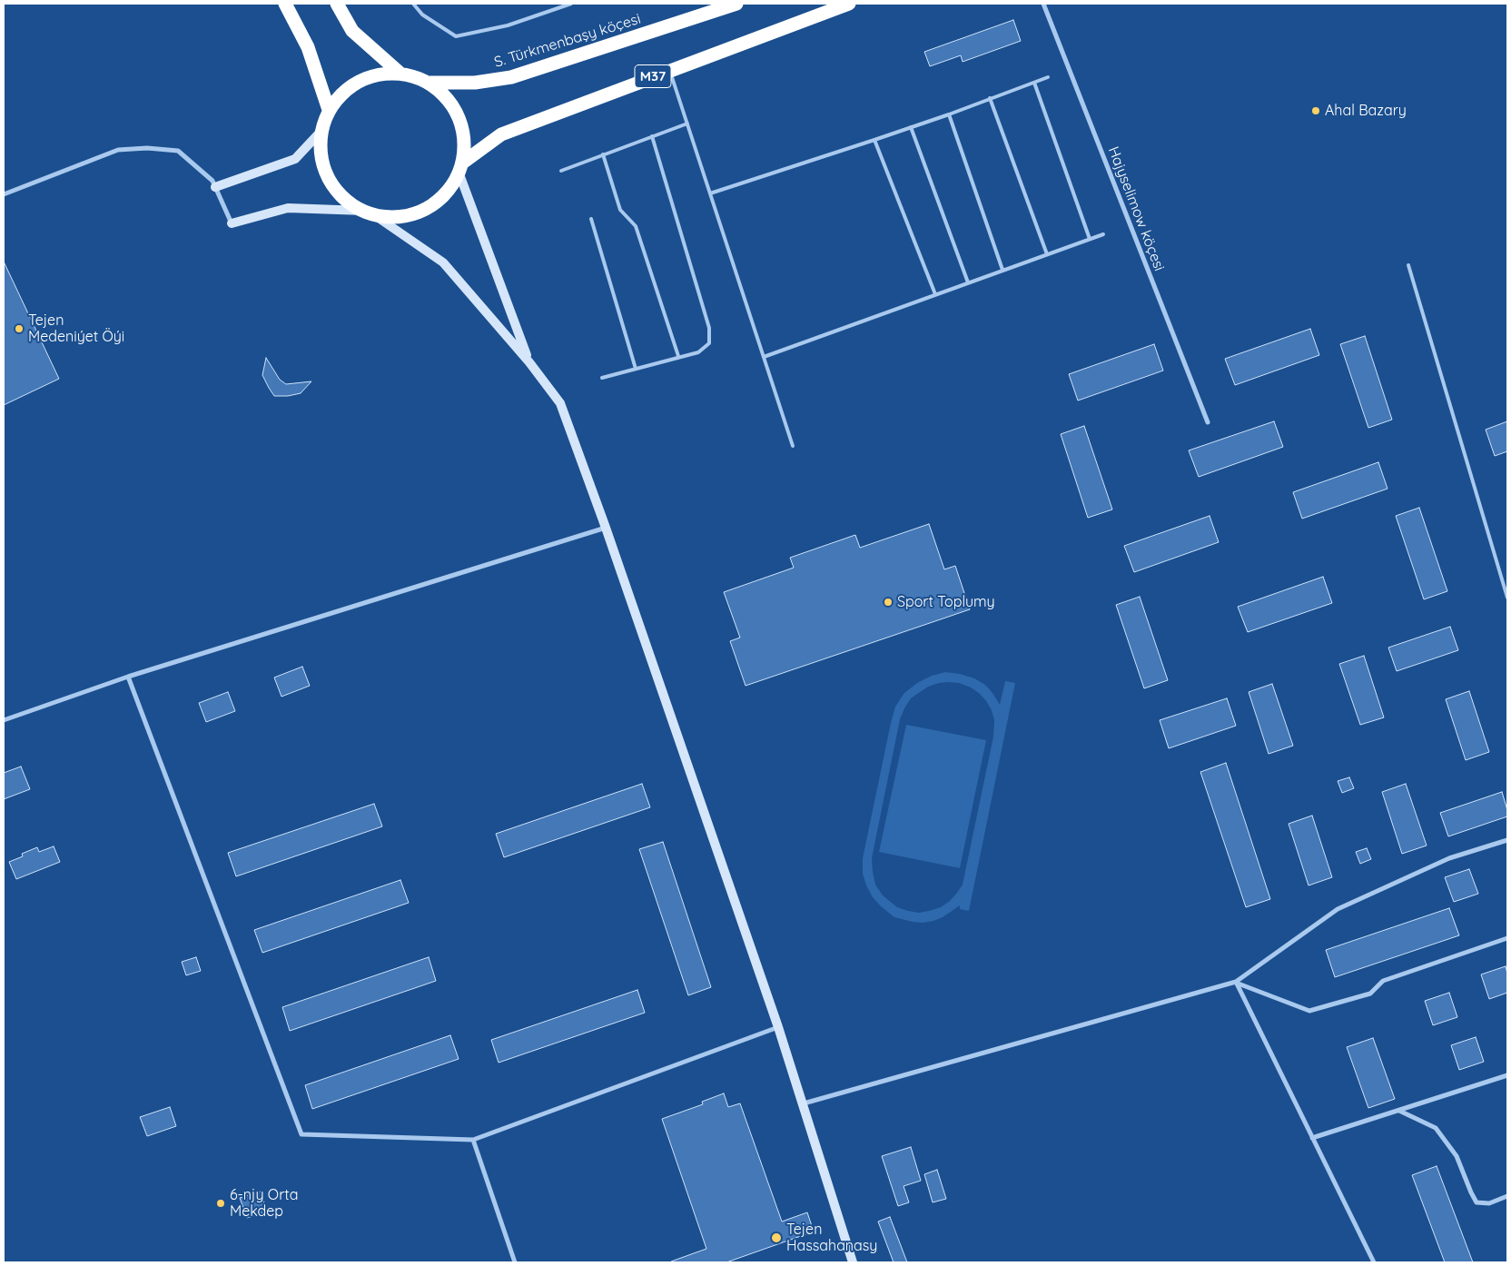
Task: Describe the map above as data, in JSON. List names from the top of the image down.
{
  "streets": {
    "highway": ["S. Türkmenbaşy köçesi", "M37"],
    "street": ["Hajyselimow köçesi"]
  },
  "crossings": [
    ["S. Türkmenbaşy köçesi", "M37"]
  ],
  "places": [
    "Ahal Bazary",
    "Tejen Medeniýet Öýi",
    "Sport Toplumy",
    "6-njy Orta Mekdep",
    "Tejen Hassahanasy"
  ]
}
